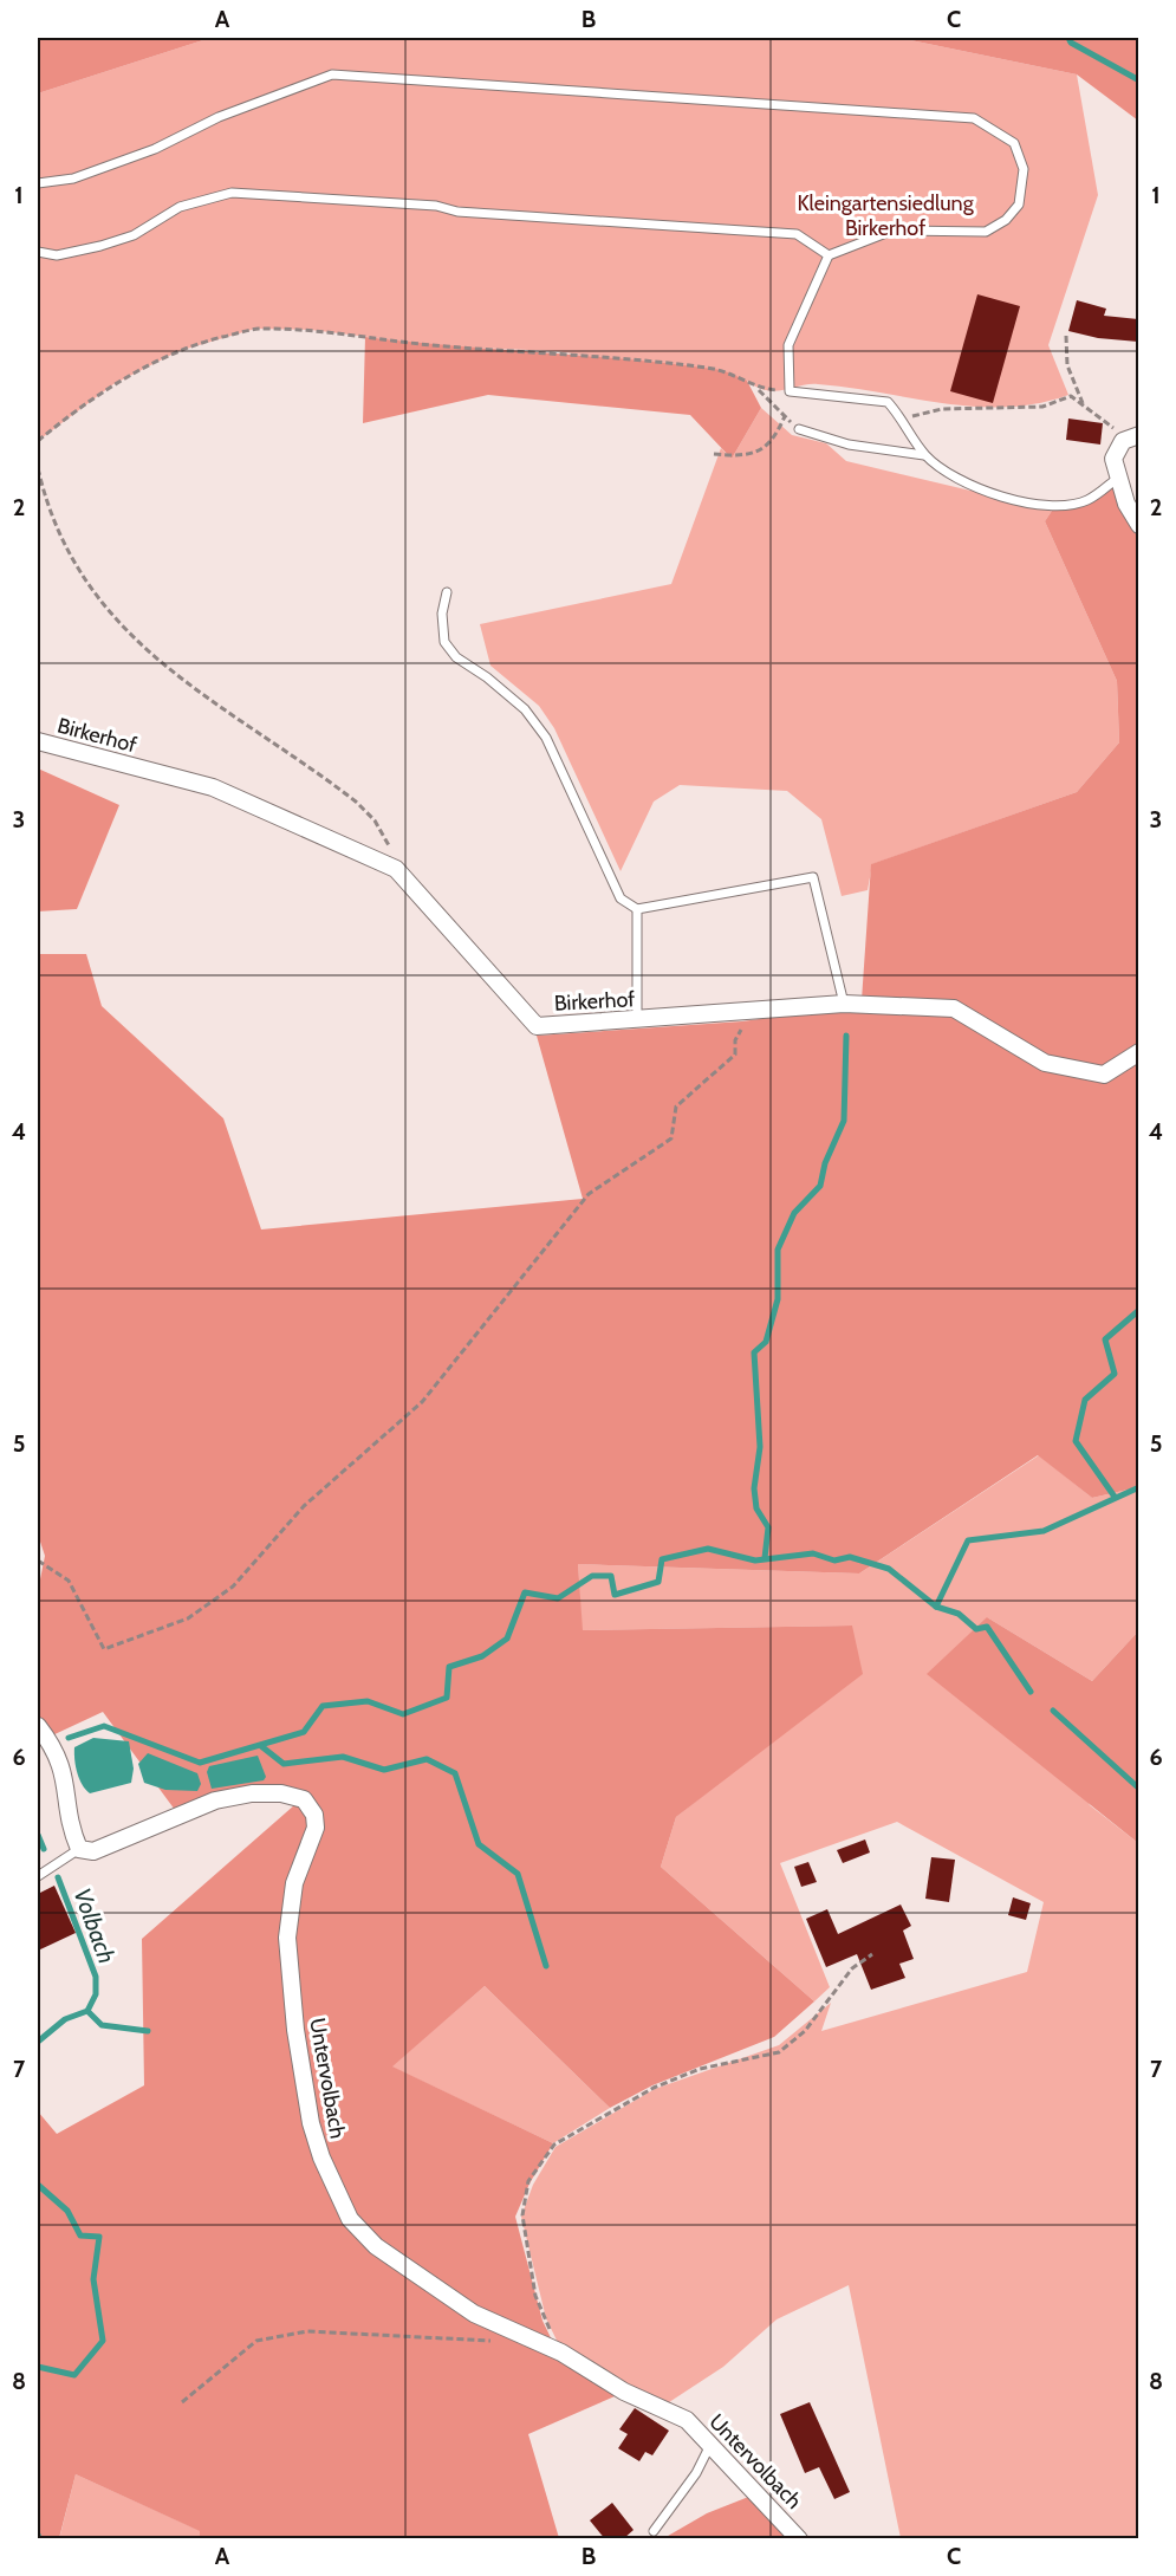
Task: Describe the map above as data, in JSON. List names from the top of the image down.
{
  "streets": {
    "street": ["Birkerhof", "Untervolbach"]
  },
  "water": ["Volbach"],
  "parks": ["Kleingartensiedlung Birkerhof"],
  "grid": {
    "columns": ["A", "B", "C"],
    "rows": [
      "1",
      "2",
      "3",
      "4",
      "5",
      "6",
      "7",
      "8"
    ]
  }
}
